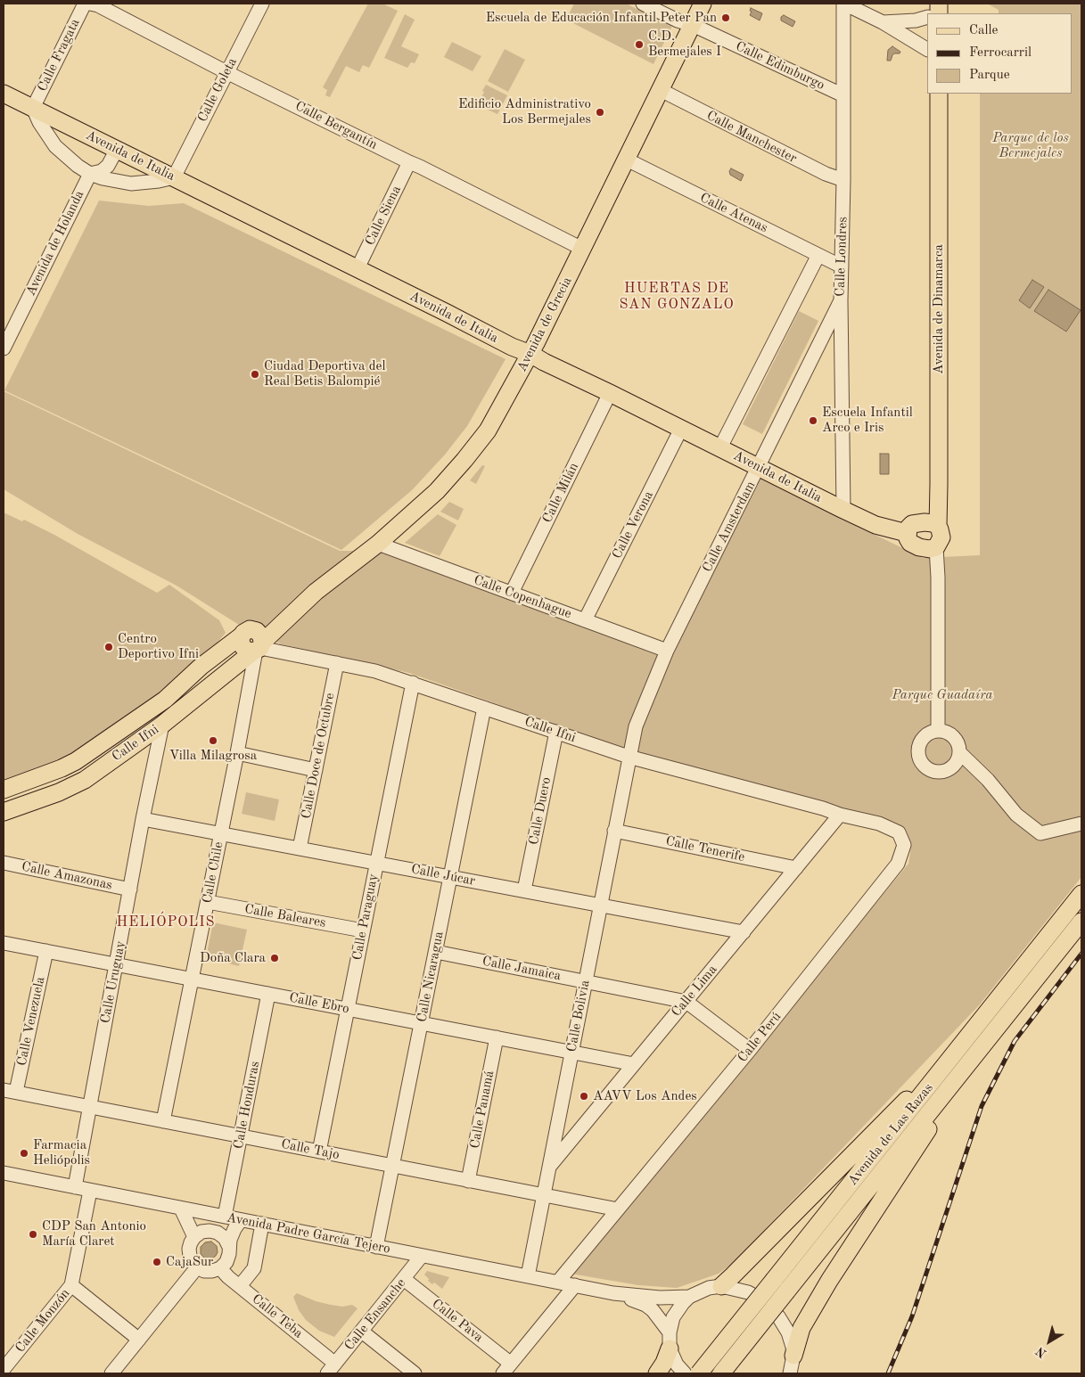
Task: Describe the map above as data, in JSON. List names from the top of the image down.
{
  "streets": {
    "main road": [
      "Avenida de Italia",
      "Avenida de Dinamarca",
      "Avenida de Grecia",
      "Calle Ifni",
      "Avenida de Las Razas"
    ],
    "street": [
      "Calle Fragata",
      "Calle Edimburgo",
      "Calle Goleta",
      "Calle Bergantín",
      "Calle Manchester",
      "Calle Atenas",
      "Calle Siena",
      "Avenida de Holanda",
      "Calle Londres",
      "Calle Milán",
      "Calle Verona",
      "Calle Amsterdam",
      "Calle Copenhague",
      "Calle Doce de Octubre",
      "Calle Duero",
      "Calle Tenerife",
      "Calle Chile",
      "Calle Júcar",
      "Calle Amazonas",
      "Calle Baleares",
      "Calle Paraguay",
      "Calle Jamaica",
      "Calle Nicaragua",
      "Calle Uruguay",
      "Calle Lima",
      "Calle Ebro",
      "Calle Bolivia",
      "Calle Venezuela",
      "Calle Perú",
      "Calle Honduras",
      "Calle Panamá",
      "Calle Tajo",
      "Avenida Padre García Tejero",
      "Calle Ensanche",
      "Calle Teba",
      "Calle Monzón",
      "Calle Pava"
    ]
  },
  "crossings": [
    ["Calle Fragata", "Avenida de Italia"],
    ["Calle Edimburgo", "Calle Londres"],
    ["Calle Edimburgo", "Avenida de Grecia"],
    ["Calle Goleta", "Calle Bergantín"],
    ["Calle Goleta", "Avenida de Italia"],
    ["Calle Bergantín", "Calle Siena"],
    ["Calle Bergantín", "Avenida de Grecia"],
    ["Calle Manchester", "Calle Londres"],
    ["Calle Manchester", "Avenida de Grecia"],
    ["Avenida de Italia", "Calle Siena"],
    ["Avenida de Italia", "Avenida de Holanda"],
    ["Avenida de Italia", "Calle Londres"],
    ["Avenida de Italia", "Avenida de Dinamarca"],
    ["Avenida de Italia", "Avenida de Grecia"],
    ["Avenida de Italia", "Calle Milán"],
    ["Avenida de Italia", "Calle Verona"],
    ["Avenida de Italia", "Calle Amsterdam"],
    ["Calle Atenas", "Calle Londres"],
    ["Calle Atenas", "Avenida de Grecia"],
    ["Calle Londres", "Calle Amsterdam"],
    ["Avenida de Grecia", "Calle Copenhague"],
    ["Avenida de Grecia", "Calle Ifni"],
    ["Avenida de Grecia", "Calle Chile"],
    ["Calle Milán", "Calle Copenhague"],
    ["Calle Verona", "Calle Copenhague"],
    ["Calle Amsterdam", "Calle Copenhague"],
    ["Calle Amsterdam", "Calle Ifni"],
    ["Calle Amsterdam", "Calle Bolivia"],
    ["Calle Ifni", "Calle Doce de Octubre"],
    ["Calle Ifni", "Calle Duero"],
    ["Calle Ifni", "Calle Chile"],
    ["Calle Ifni", "Calle Paraguay"],
    ["Calle Ifni", "Calle Nicaragua"],
    ["Calle Ifni", "Calle Uruguay"],
    ["Calle Ifni", "Calle Lima"],
    ["Calle Ifni", "Calle Bolivia"],
    ["Calle Ifni", "Calle Perú"],
    ["Calle Doce de Octubre", "Calle Júcar"],
    ["Calle Duero", "Calle Júcar"],
    ["Calle Tenerife", "Calle Lima"],
    ["Calle Tenerife", "Calle Bolivia"],
    ["Calle Chile", "Calle Júcar"],
    ["Calle Chile", "Calle Baleares"],
    ["Calle Chile", "Calle Ebro"],
    ["Calle Chile", "Calle Tajo"],
    ["Calle Júcar", "Calle Paraguay"],
    ["Calle Júcar", "Calle Nicaragua"],
    ["Calle Júcar", "Calle Uruguay"],
    ["Calle Júcar", "Calle Lima"],
    ["Calle Júcar", "Calle Bolivia"],
    ["Calle Amazonas", "Calle Uruguay"],
    ["Calle Baleares", "Calle Paraguay"],
    ["Calle Paraguay", "Calle Ebro"],
    ["Calle Paraguay", "Calle Tajo"],
    ["Calle Jamaica", "Calle Nicaragua"],
    ["Calle Jamaica", "Calle Lima"],
    ["Calle Jamaica", "Calle Bolivia"],
    ["Calle Jamaica", "Calle Perú"],
    ["Calle Nicaragua", "Calle Ebro"],
    ["Calle Nicaragua", "Calle Tajo"],
    ["Calle Nicaragua", "Avenida Padre García Tejero"],
    ["Calle Uruguay", "Calle Ebro"],
    ["Calle Uruguay", "Calle Tajo"],
    ["Calle Uruguay", "Avenida Padre García Tejero"],
    ["Calle Lima", "Calle Ebro"],
    ["Calle Lima", "Calle Bolivia"],
    ["Calle Lima", "Calle Perú"],
    ["Calle Ebro", "Calle Bolivia"],
    ["Calle Ebro", "Calle Venezuela"],
    ["Calle Ebro", "Calle Honduras"],
    ["Calle Ebro", "Calle Panamá"],
    ["Calle Bolivia", "Calle Tajo"],
    ["Calle Bolivia", "Avenida Padre García Tejero"],
    ["Calle Venezuela", "Calle Tajo"],
    ["Calle Perú", "Calle Tajo"],
    ["Calle Perú", "Avenida Padre García Tejero"],
    ["Calle Honduras", "Calle Tajo"],
    ["Calle Honduras", "Avenida Padre García Tejero"],
    ["Calle Panamá", "Calle Tajo"],
    ["Avenida Padre García Tejero", "Calle Ensanche"],
    ["Avenida Padre García Tejero", "Calle Monzón"],
    ["Calle Ensanche", "Calle Teba"],
    ["Calle Ensanche", "Calle Pava"]
  ],
  "districts": ["HUERTAS DE SAN GONZALO", "HELIÓPOLIS"],
  "parks": ["Parque de los Bermejales", "Parque Guadaíra"],
  "places": [
    "Escuela de Educación Infantil Peter Pan",
    "C.D. Bermejales I",
    "Edificio Administrativo Los Bermejales",
    "Ciudad Deportiva del Real Betis Balompié",
    "Escuela Infantil Arco e Iris",
    "Centro Deportivo Ifni",
    "Villa Milagrosa",
    "Doña Clara",
    "AAVV Los Andes",
    "Farmacia Heliópolis",
    "CDP San Antonio María Claret",
    "CajaSur"
  ],
  "legend": ["Calle", "Ferrocarril", "Parque"],
  "north": "bottom left"
}
